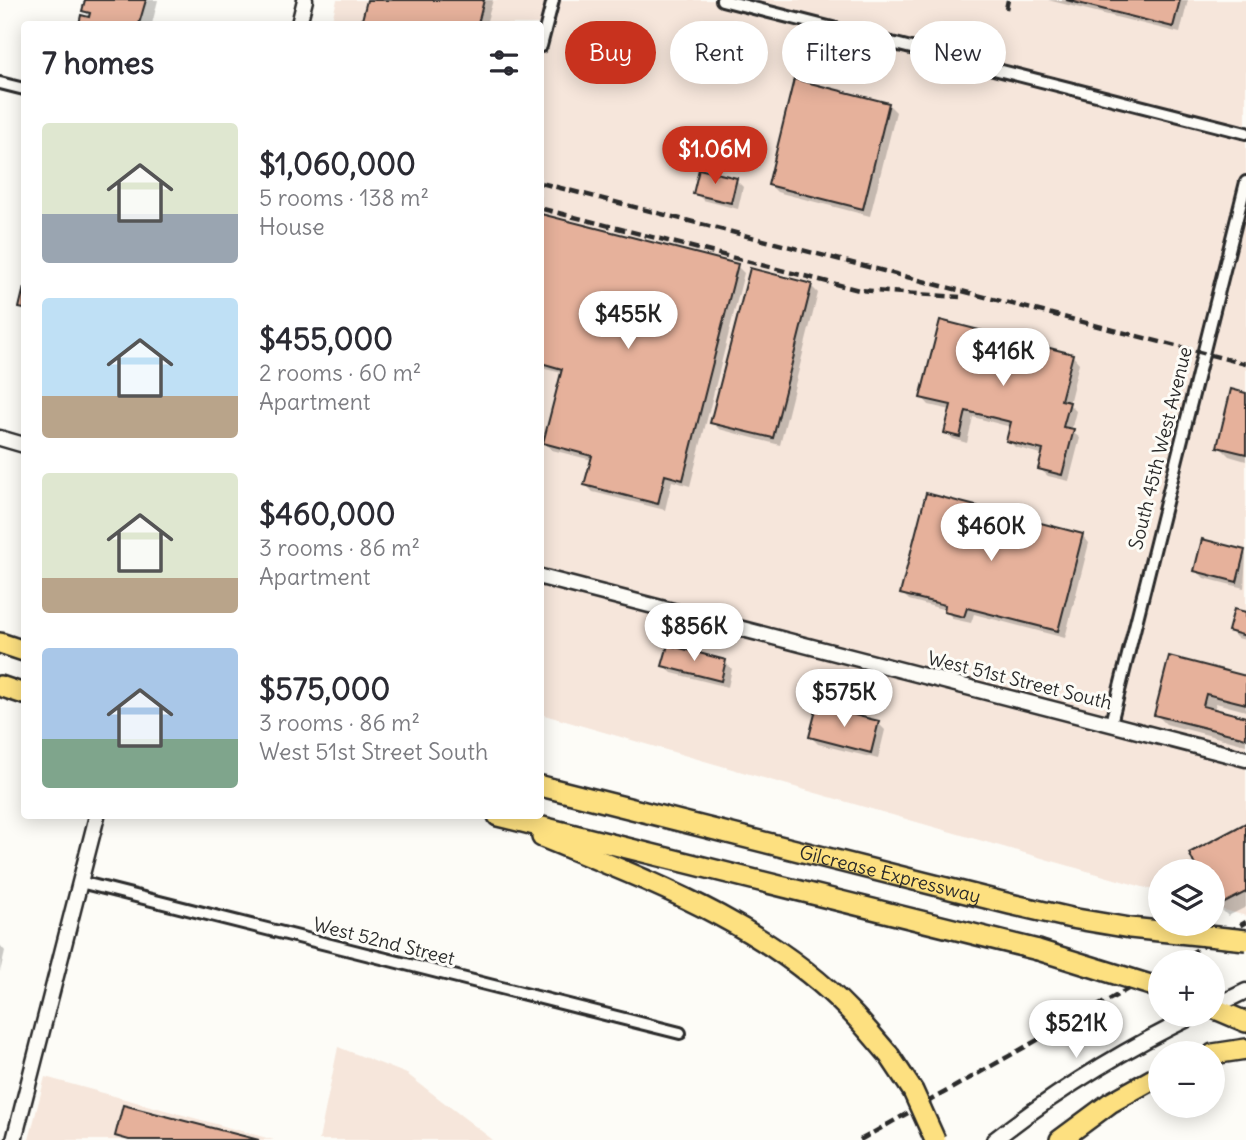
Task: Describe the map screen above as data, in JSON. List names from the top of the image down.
{
  "streets": {
    "highway": ["Gilcrease Expressway"],
    "street": ["South 45th West Avenue", "West 51st Street South", "West 52nd Street"]
  },
  "crossings": [
    ["South 45th West Avenue", "West 51st Street South"]
  ],
  "page": {
    "chip": [
      "Buy",
      "Rent",
      "Filters",
      "New"
    ],
    "heading": "7 homes",
    "list": [
      {
        "name": "$1,060,000",
        "note": "5 rooms · 138 m² · House"
      },
      {
        "name": "$455,000",
        "note": "2 rooms · 60 m² · Apartment"
      },
      {
        "name": "$460,000",
        "note": "3 rooms · 86 m² · Apartment"
      },
      {
        "name": "$575,000",
        "note": "3 rooms · 86 m² · West 51st Street South"
      }
    ],
    "price": [
      "$1.06M",
      "$455K",
      "$416K",
      "$460K",
      "$856K",
      "$575K",
      "$521K"
    ],
    "map_buttons": ["+", "−"]
  }
}
